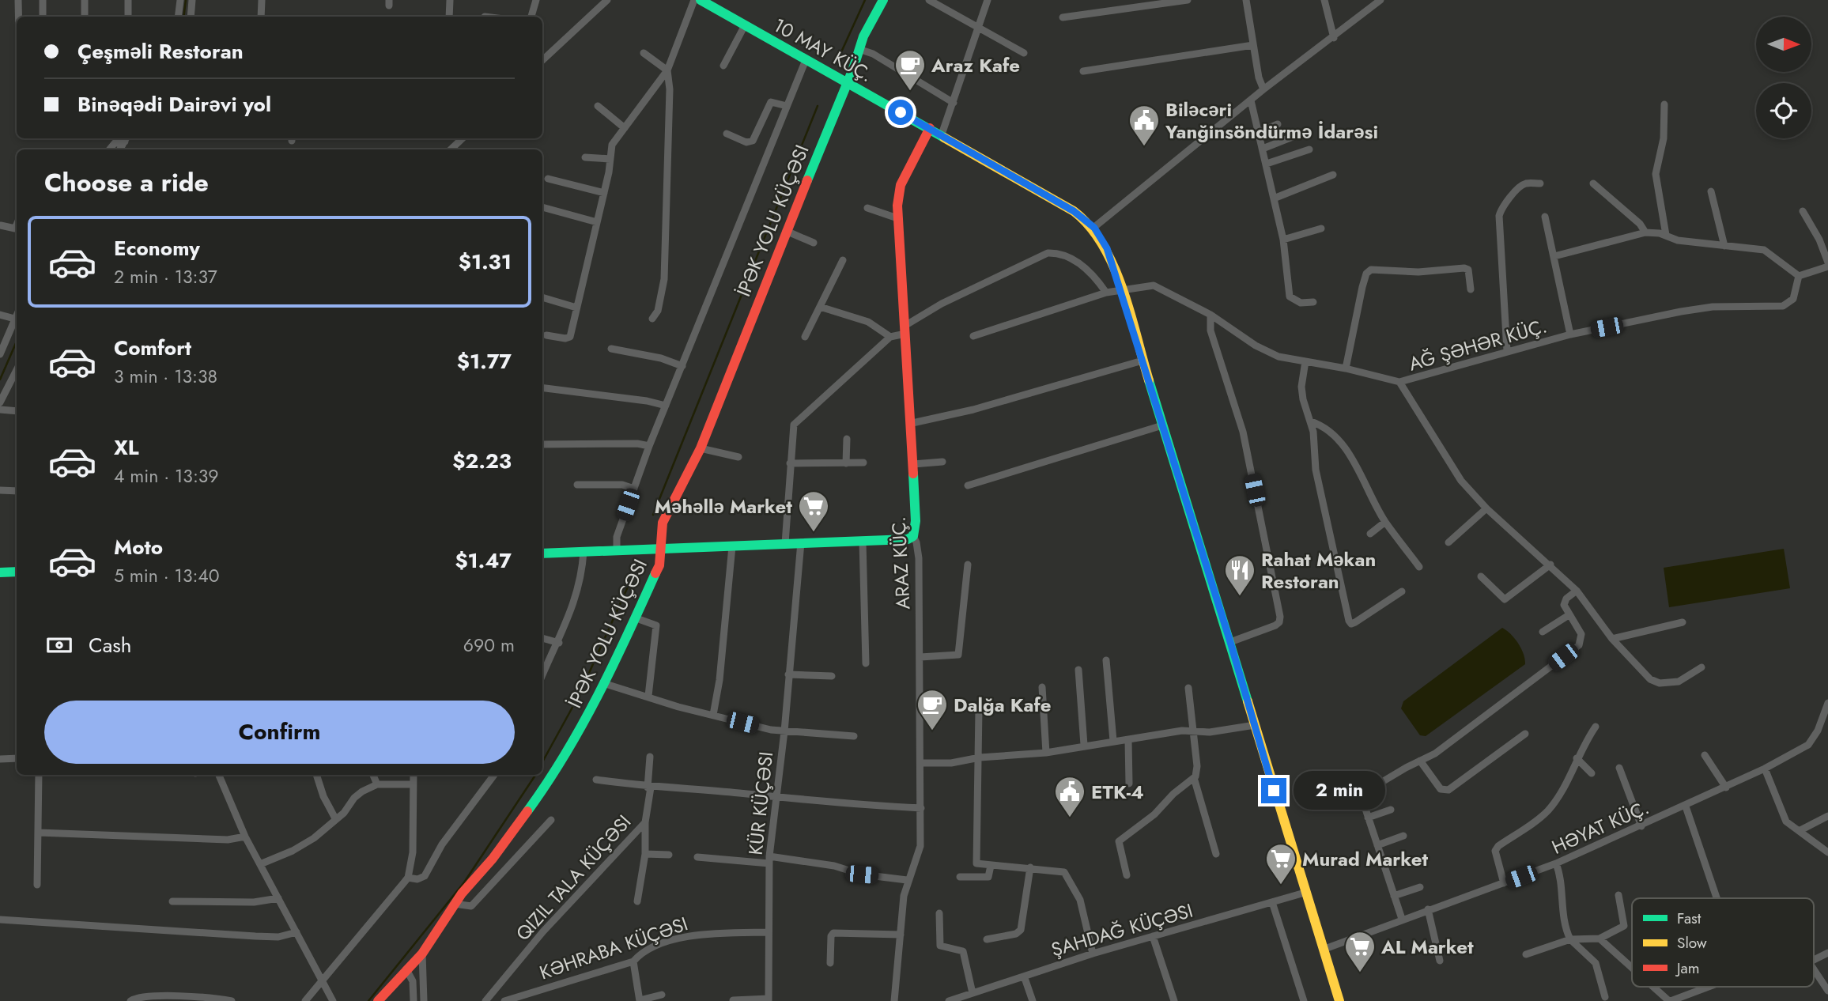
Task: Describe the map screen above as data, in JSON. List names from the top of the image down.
{
  "streets": {
    "street": [
      "10 MAY KÜÇ.",
      "İPƏK YOLU KÜÇƏSI",
      "AĞ ŞƏHƏR KÜÇ.",
      "ARAZ KÜÇ.",
      "KÜR KÜÇƏSI",
      "HƏYAT KÜÇ.",
      "ŞAHDAĞ KÜÇƏSI",
      "KƏHRABA KÜÇƏSI"
    ]
  },
  "crossings": [
    ["10 MAY KÜÇ.", "İPƏK YOLU KÜÇƏSI"],
    ["10 MAY KÜÇ.", "ARAZ KÜÇ."],
    ["KÜR KÜÇƏSI", "KƏHRABA KÜÇƏSI"]
  ],
  "places": {
    "cafe": ["Araz Kafe", "Dalğa Kafe"],
    "public building": ["Biləcəri Yanğinsöndürmə İdarəsi", "ETK-4"],
    "supermarket": ["Məhəllə Market", "Murad Market", "AL Market"],
    "restaurant": ["Rahat Məkan Restoran"]
  },
  "legend": ["Fast", "Slow", "Jam"],
  "north": "right",
  "page": {
    "banner": ["Çeşməli Restoran", "Binəqədi Dairəvi yol"],
    "heading": "Choose a ride",
    "list": [
      {
        "name": "Economy",
        "note": "2 min · 13:37",
        "value": "$1.31"
      },
      {
        "name": "Comfort",
        "note": "3 min · 13:38",
        "value": "$1.77"
      },
      {
        "name": "XL",
        "note": "4 min · 13:39",
        "value": "$2.23"
      },
      {
        "name": "Moto",
        "note": "5 min · 13:40",
        "value": "$1.47"
      }
    ],
    "pay": ["Cash", "690 m"],
    "buttons": "Confirm",
    "bubble": "2 min"
  }
}
